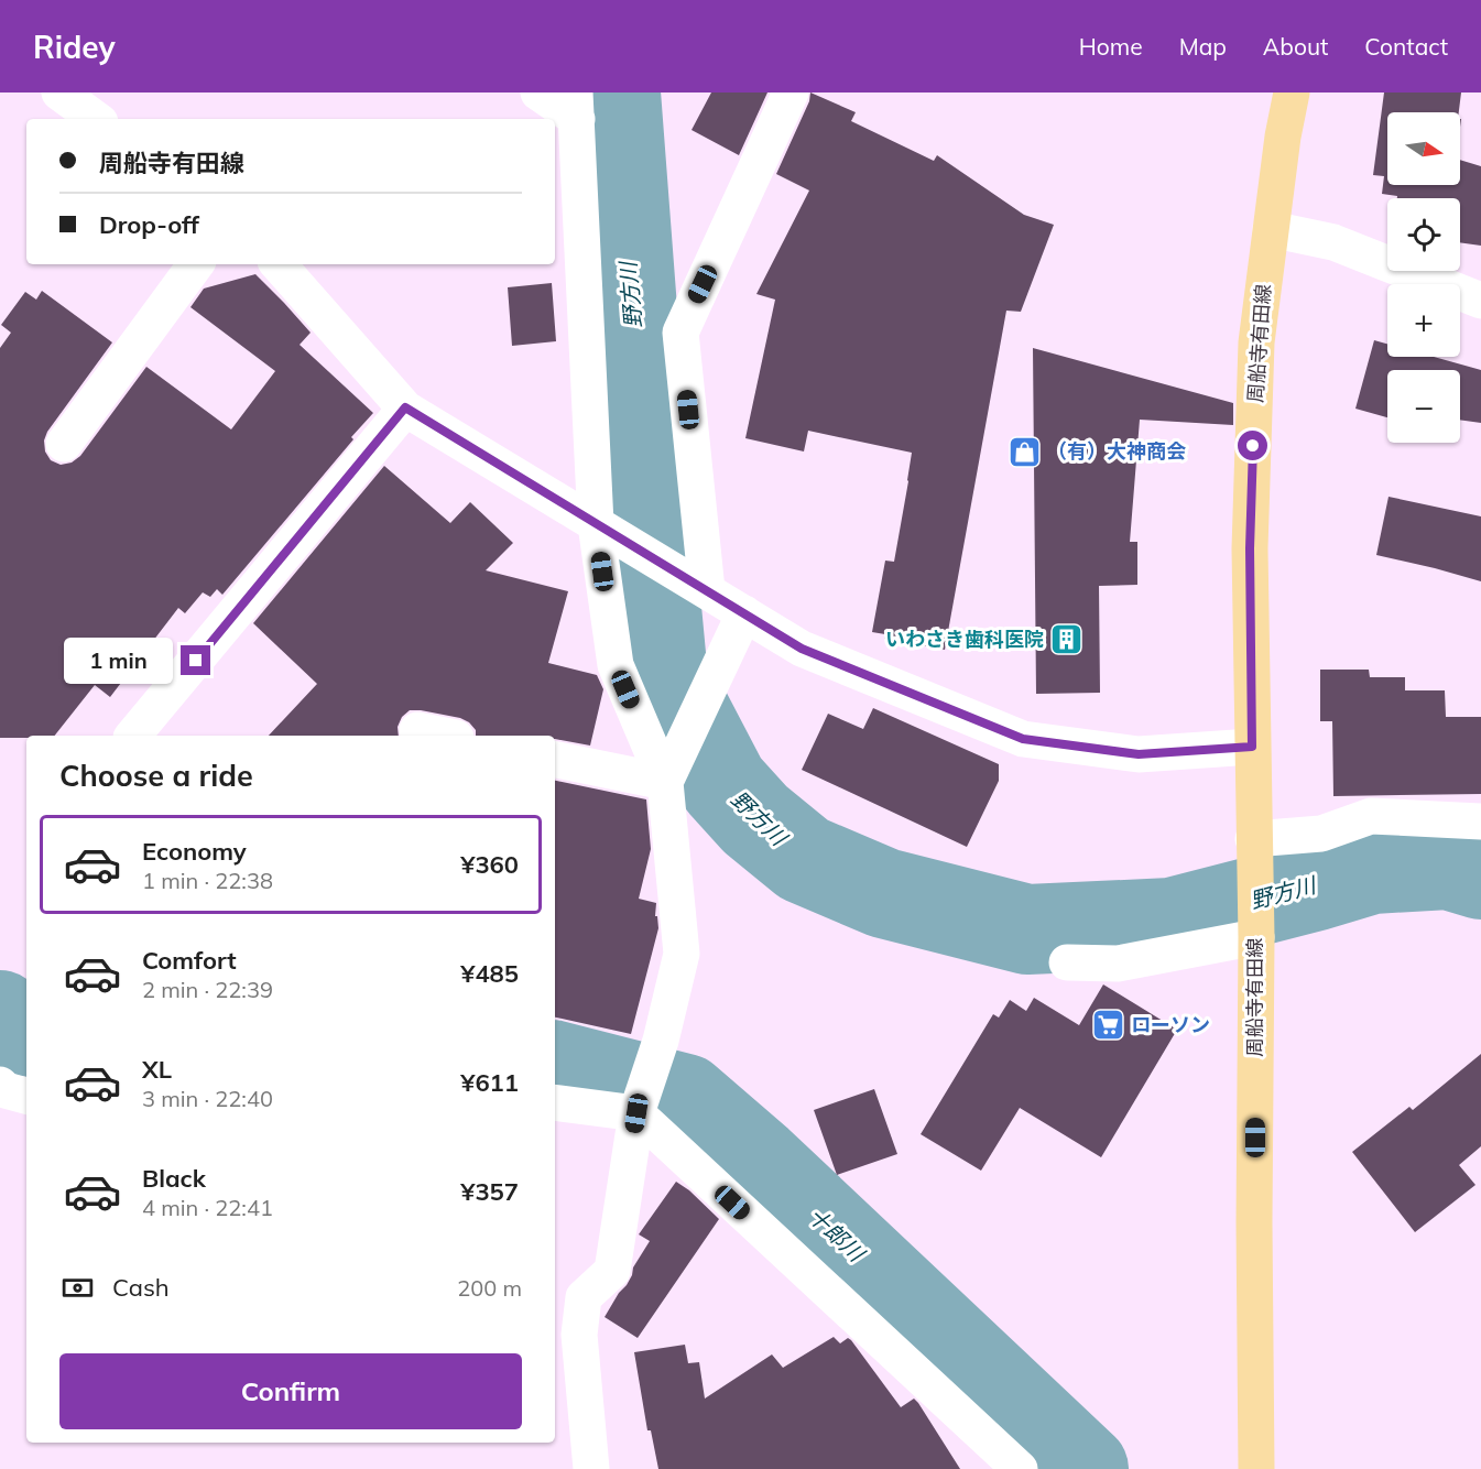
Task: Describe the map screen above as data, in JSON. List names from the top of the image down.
{
  "streets": {
    "main road": ["周船寺有田線"]
  },
  "water": ["野方川", "十郎川"],
  "places": {
    "shop": ["（有）大神商会"],
    "building": ["いわさき歯科医院"],
    "supermarket": ["ローソン"]
  },
  "north": "right",
  "page": {
    "header": "Ridey",
    "nav": [
      "Home",
      "Map",
      "About",
      "Contact"
    ],
    "map_buttons": ["+", "−"],
    "banner": ["周船寺有田線", "Drop-off"],
    "bubble": "1 min",
    "heading": "Choose a ride",
    "list": [
      {
        "name": "Economy",
        "note": "1 min · 22:38",
        "value": "¥360"
      },
      {
        "name": "Comfort",
        "note": "2 min · 22:39",
        "value": "¥485"
      },
      {
        "name": "XL",
        "note": "3 min · 22:40",
        "value": "¥611"
      },
      {
        "name": "Black",
        "note": "4 min · 22:41",
        "value": "¥357"
      }
    ],
    "pay": ["Cash", "200 m"],
    "buttons": "Confirm"
  }
}
